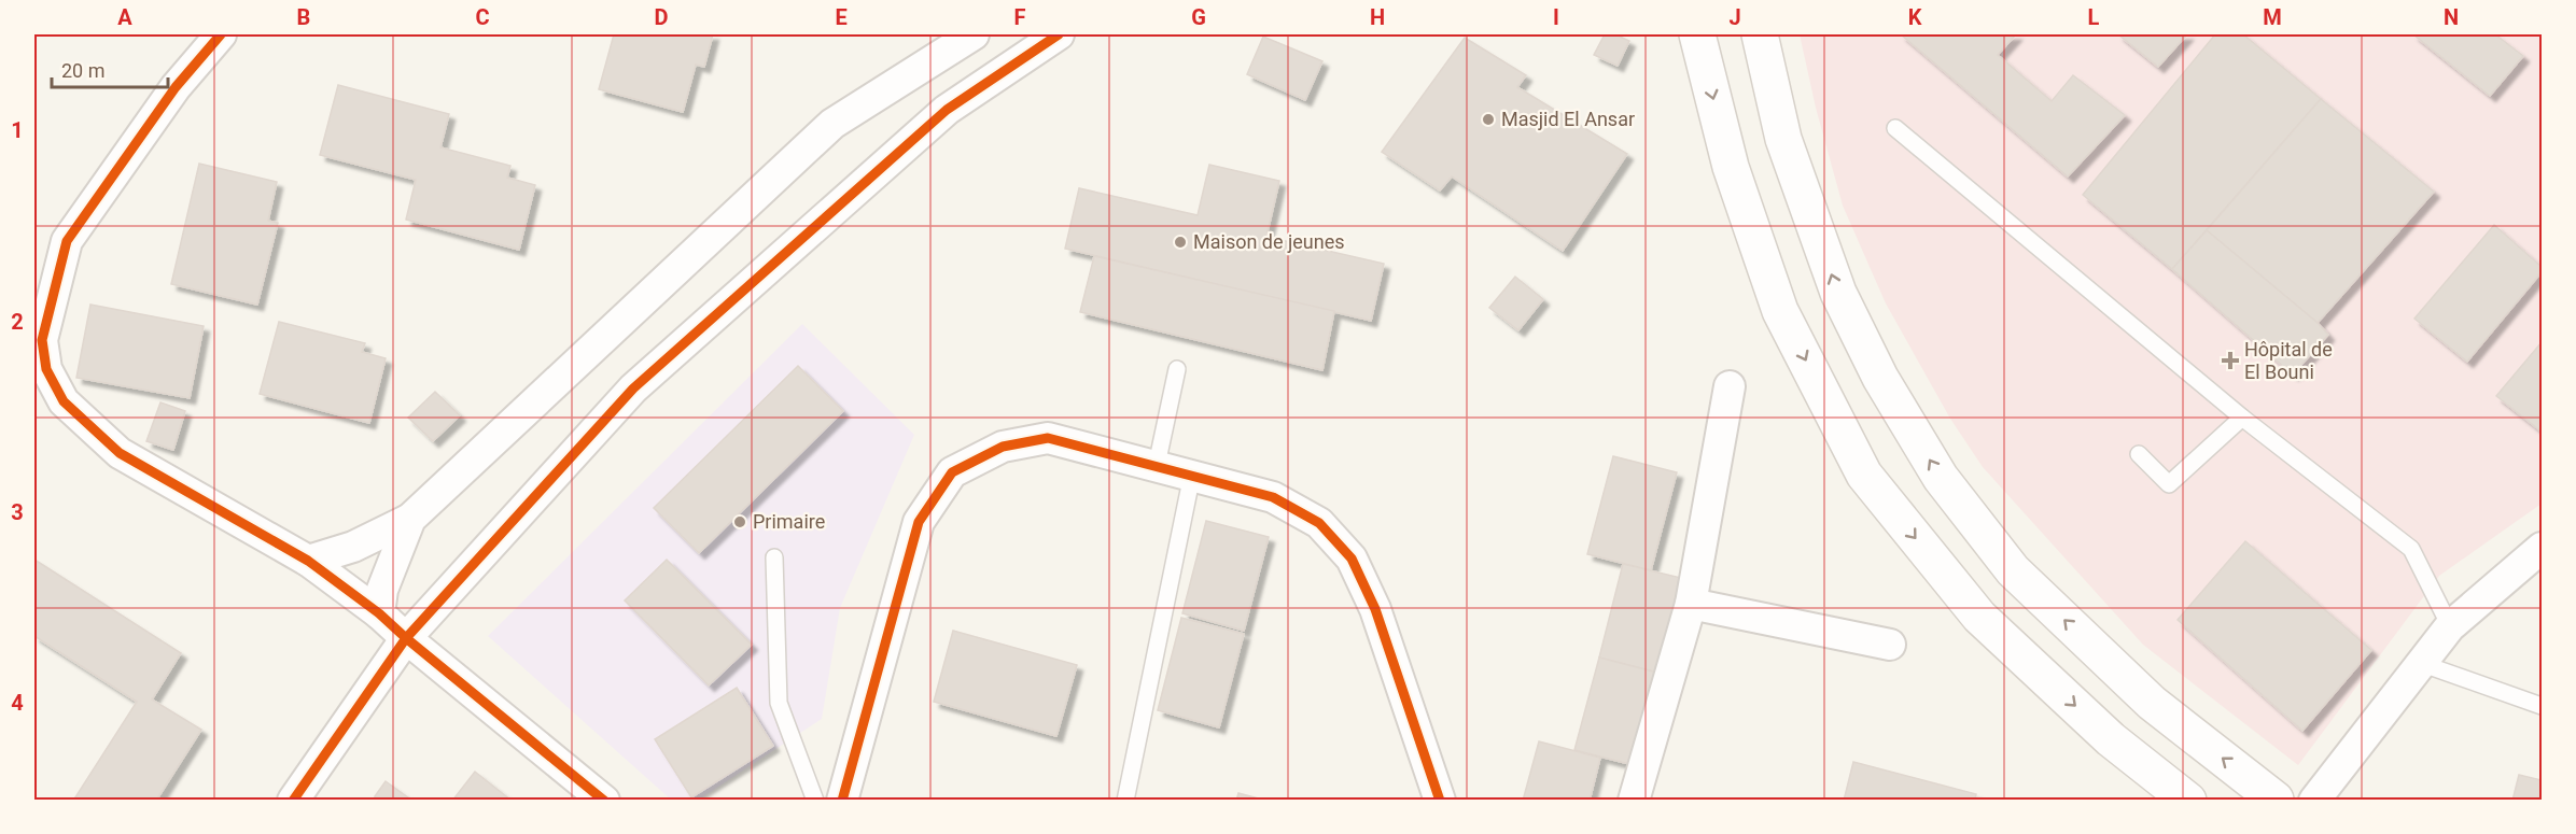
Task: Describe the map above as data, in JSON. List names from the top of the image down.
{
  "places": {
    "other": ["Masjid El Ansar", "Maison de jeunes", "Primaire"],
    "health": ["Hôpital de El Bouni"]
  },
  "scale_bar": "20 m",
  "grid": {
    "columns": [
      "A",
      "B",
      "C",
      "D",
      "E",
      "F",
      "G",
      "H",
      "I",
      "J",
      "K",
      "L",
      "M",
      "N"
    ],
    "rows": [
      "1",
      "2",
      "3",
      "4"
    ]
  }
}
